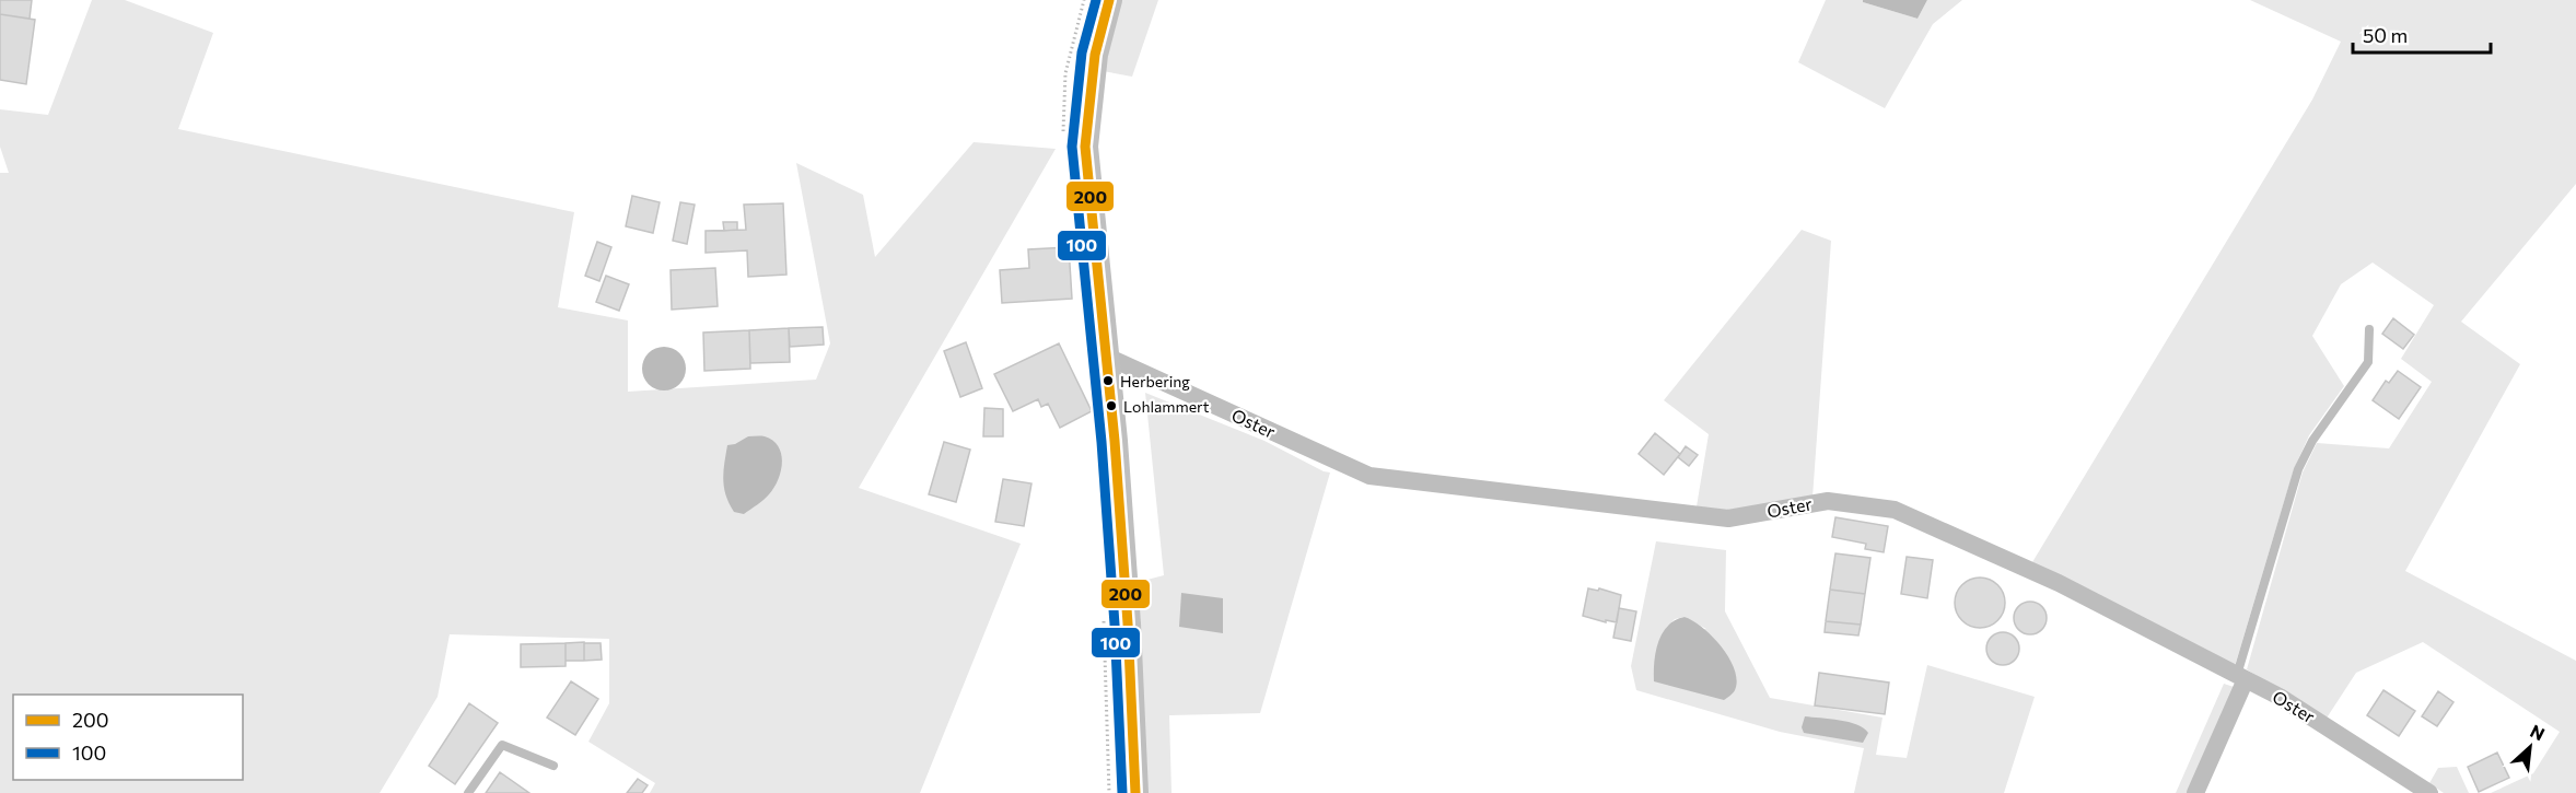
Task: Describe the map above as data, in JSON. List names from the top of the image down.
{
  "streets": {
    "street": ["Oster"]
  },
  "places": ["Herbering", "Lohlammert"],
  "lines": ["transit line 200", "transit line 100"],
  "legend": ["200", "100"],
  "scale_bar": "50 m",
  "north": "top right"
}
